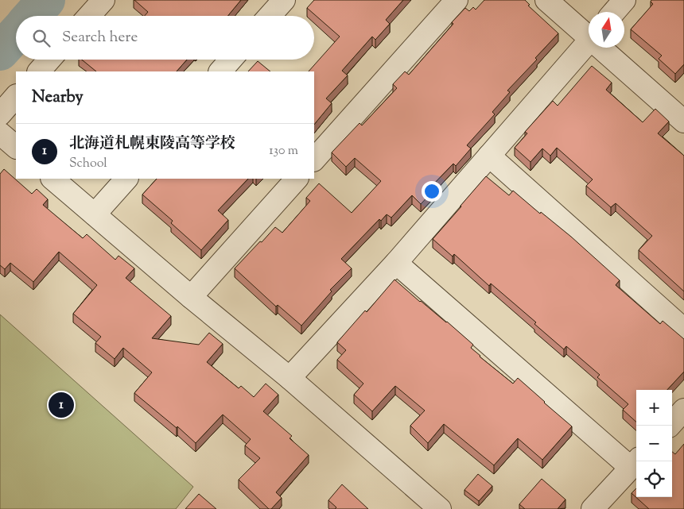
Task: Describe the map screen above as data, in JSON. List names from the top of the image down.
{
  "north": "top",
  "page": {
    "search": "Search here",
    "heading": "Nearby",
    "list": [
      {
        "mark": "1",
        "name": "北海道札幌東陵高等学校",
        "note": "School",
        "value": "130 m"
      }
    ],
    "map_buttons": ["+", "−"],
    "pins": "1"
  }
}
